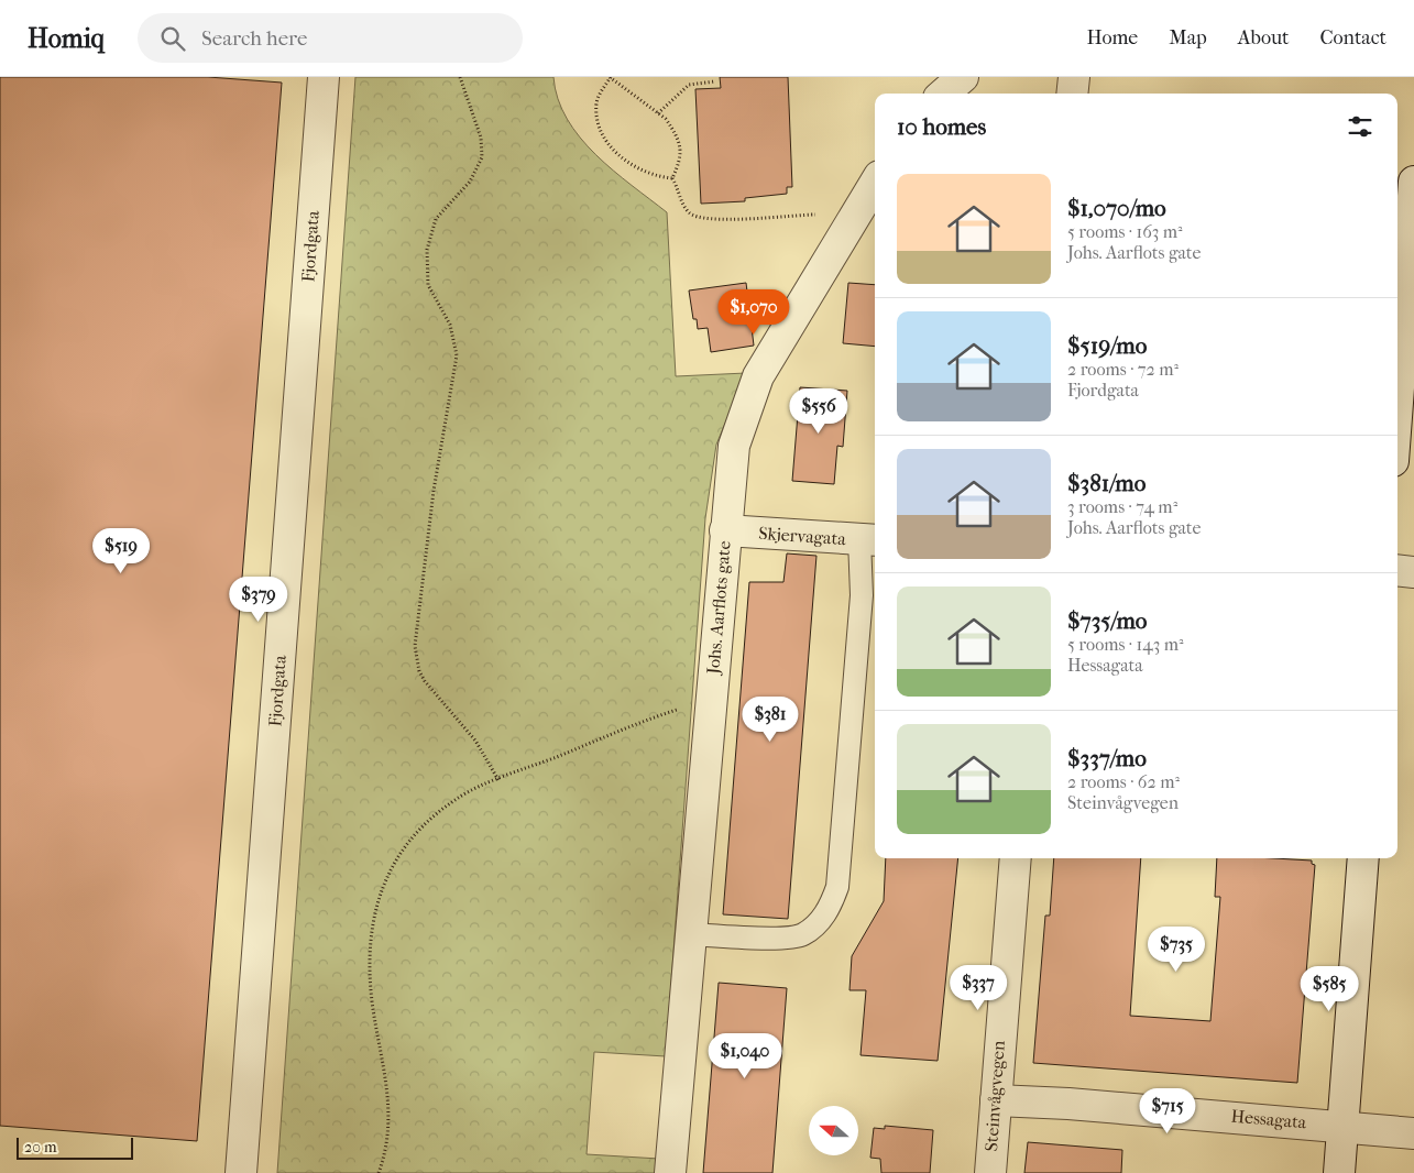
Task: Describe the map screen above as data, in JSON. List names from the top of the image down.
{
  "streets": {
    "street": [
      "Fjordgata",
      "Skjervagata",
      "Johs. Aarflots gate",
      "Steinvågvegen",
      "Hessagata"
    ]
  },
  "crossings": [
    ["Skjervagata", "Johs. Aarflots gate"],
    ["Steinvågvegen", "Hessagata"]
  ],
  "scale_bar": "20 m",
  "north": "left",
  "page": {
    "header": "Homiq",
    "search": "Search here",
    "nav": [
      "Home",
      "Map",
      "About",
      "Contact"
    ],
    "heading": "10 homes",
    "list": [
      {
        "name": "$1,070/mo",
        "note": "5 rooms · 163 m² · Johs. Aarflots gate"
      },
      {
        "name": "$519/mo",
        "note": "2 rooms · 72 m² · Fjordgata"
      },
      {
        "name": "$381/mo",
        "note": "3 rooms · 74 m² · Johs. Aarflots gate"
      },
      {
        "name": "$735/mo",
        "note": "5 rooms · 143 m² · Hessagata"
      },
      {
        "name": "$337/mo",
        "note": "2 rooms · 62 m² · Steinvågvegen"
      }
    ],
    "price": [
      "$1,070",
      "$556",
      "$519",
      "$379",
      "$381",
      "$735",
      "$337",
      "$585",
      "$1,040",
      "$715"
    ],
    "scale": "20 m"
  }
}
